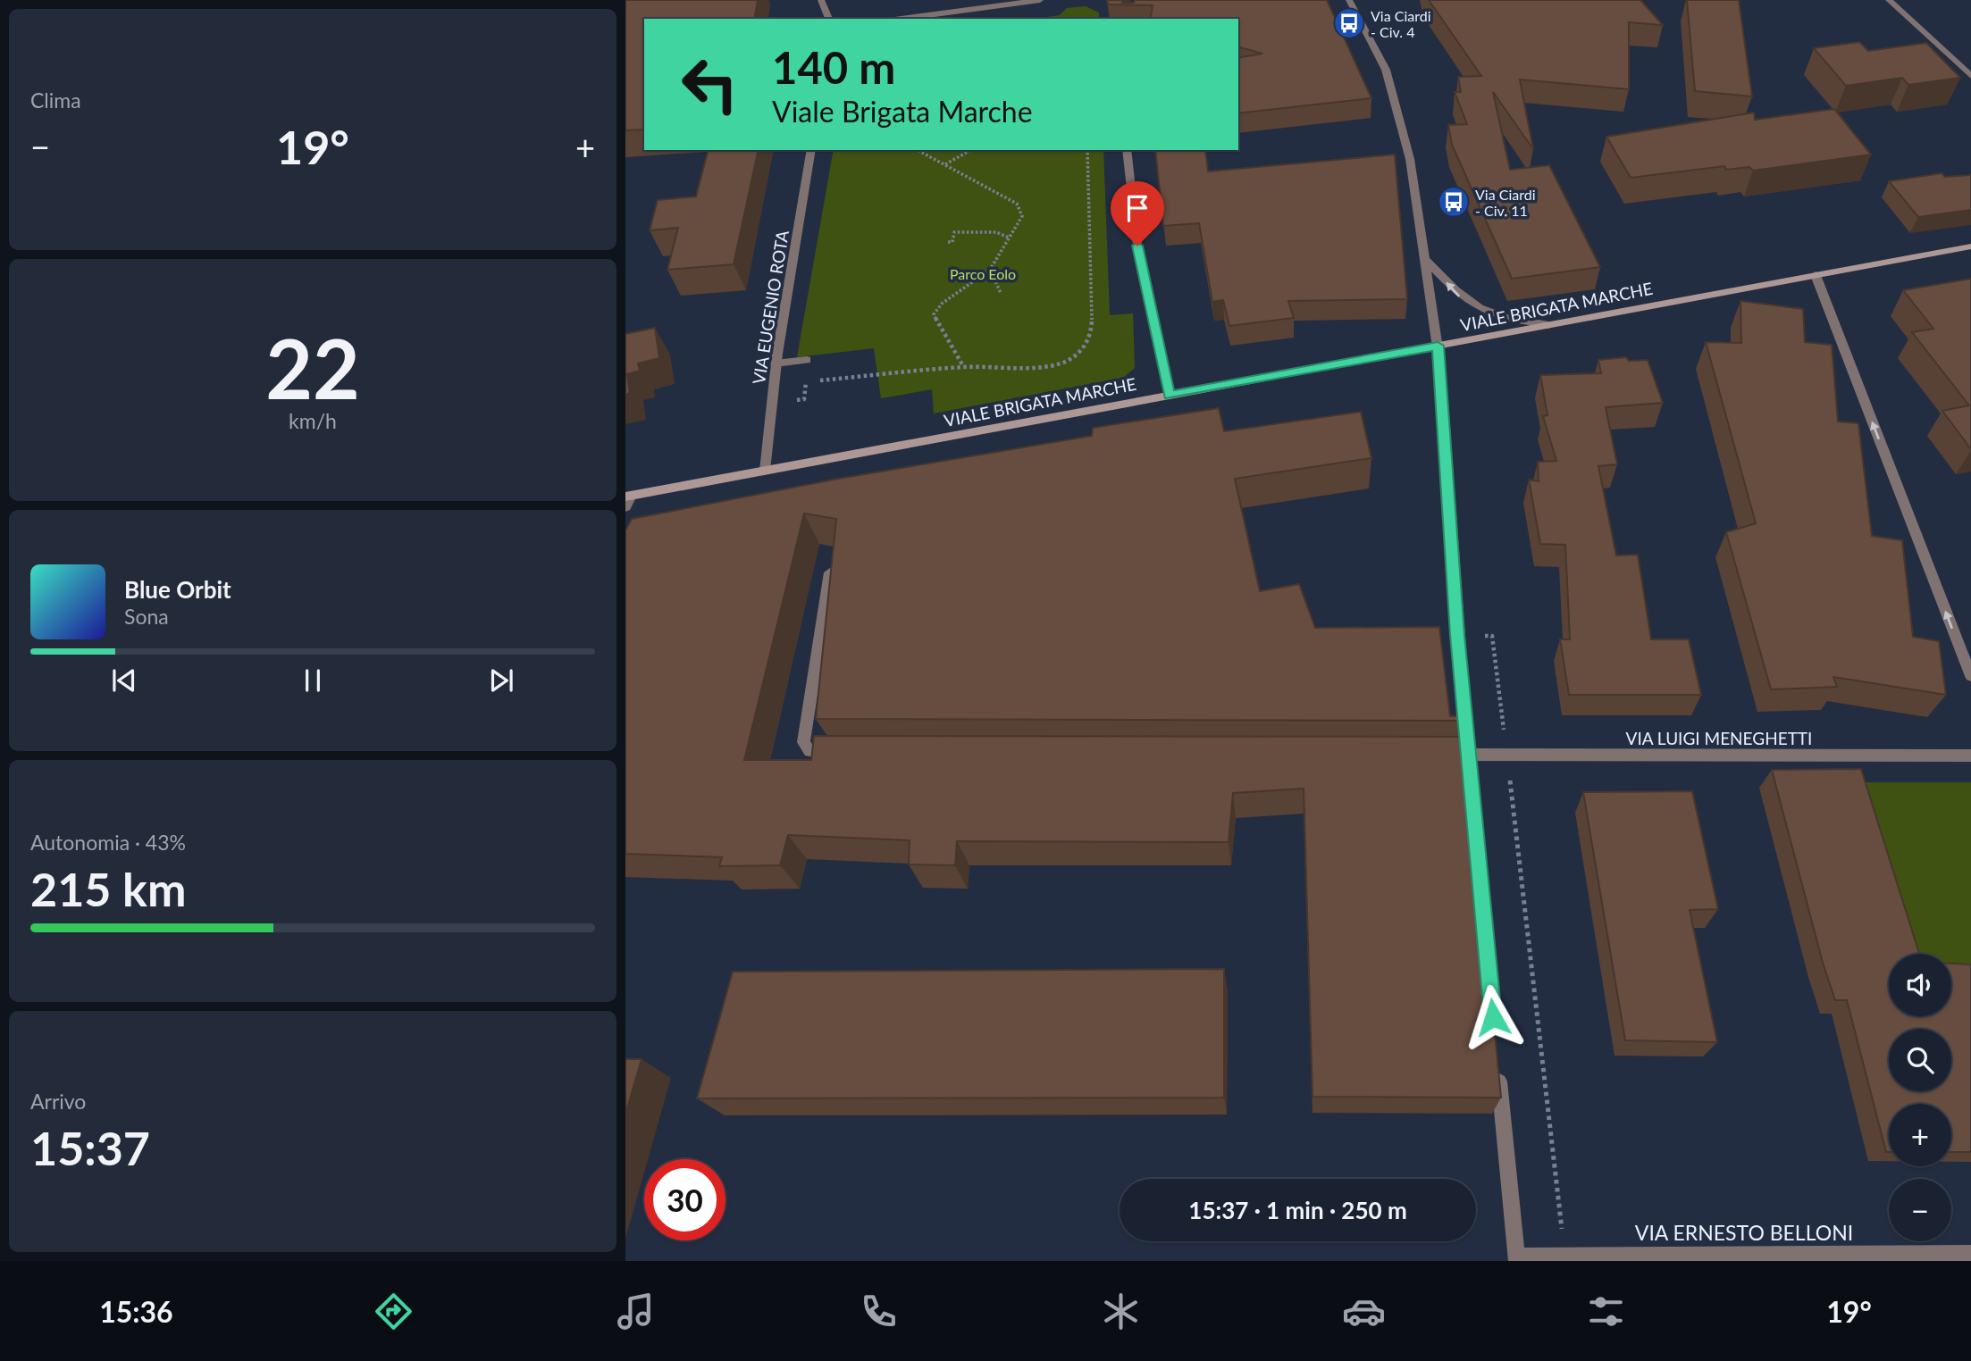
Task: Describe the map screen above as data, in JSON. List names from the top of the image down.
{
  "streets": {
    "street": [
      "VIALE BRIGATA MARCHE",
      "VIA EUGENIO ROTA",
      "VIA LUIGI MENEGHETTI",
      "VIA ERNESTO BELLONI"
    ]
  },
  "crossings": [
    ["VIALE BRIGATA MARCHE", "VIA EUGENIO ROTA"]
  ],
  "parks": ["Parco Eolo"],
  "places": {
    "bus stop": ["Via Ciardi - Civ. 4", "Via Ciardi - Civ. 11"]
  },
  "page": {
    "tile": [
      "Clima",
      ["22", "km/h"],
      ["Autonomia · 43%", "215 km"],
      ["Arrivo", "15:37"]
    ],
    "turn": ["140 m", "Viale Brigata Marche"],
    "heat": ["−", "19°", "+"],
    "song": ["Blue Orbit", "Sona"],
    "map_buttons": ["+", "−"],
    "limit": "30",
    "trip": "15:37 · 1 min · 250 m",
    "tabs": ["15:36", "19°"]
  }
}
